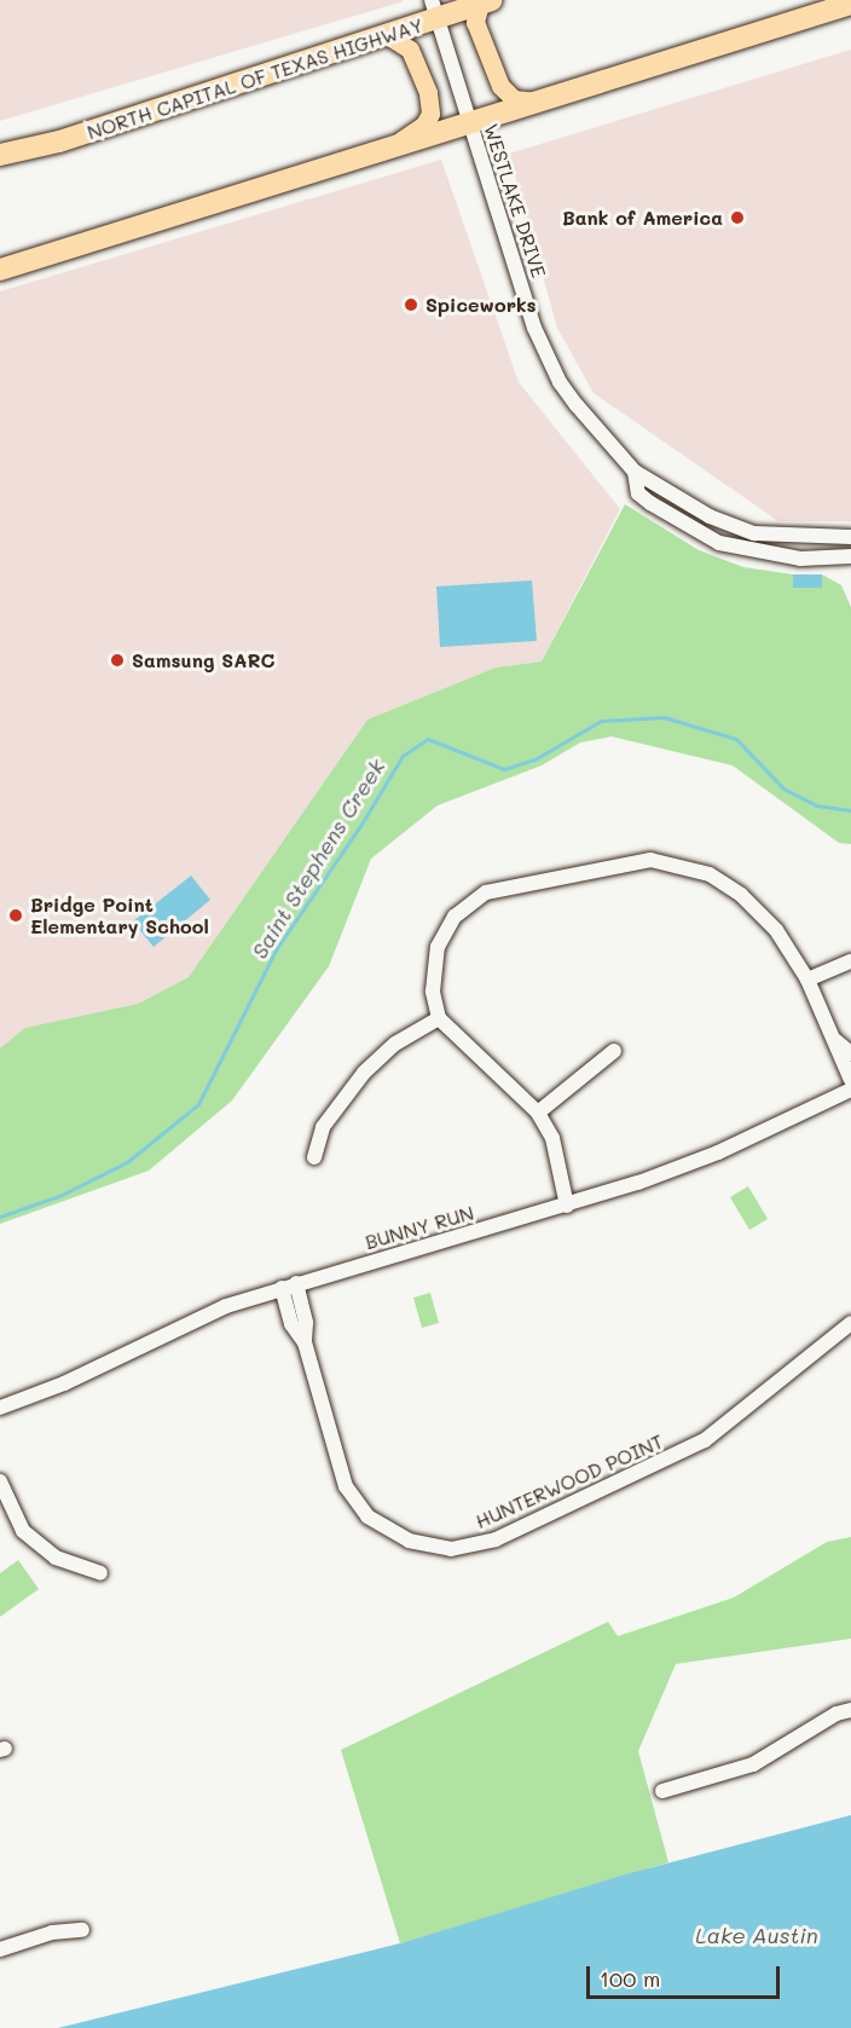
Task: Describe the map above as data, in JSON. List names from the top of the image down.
{
  "streets": {
    "highway": ["NORTH CAPITAL OF TEXAS HIGHWAY"],
    "street": ["WESTLAKE DRIVE", "BUNNY RUN", "HUNTERWOOD POINT"]
  },
  "crossings": [
    ["NORTH CAPITAL OF TEXAS HIGHWAY", "WESTLAKE DRIVE"],
    ["BUNNY RUN", "HUNTERWOOD POINT"]
  ],
  "water": ["Saint Stephens Creek", "Lake Austin"],
  "places": [
    "Bank of America",
    "Spiceworks",
    "Samsung SARC",
    "Bridge Point Elementary School"
  ],
  "scale_bar": "100 m"
}
